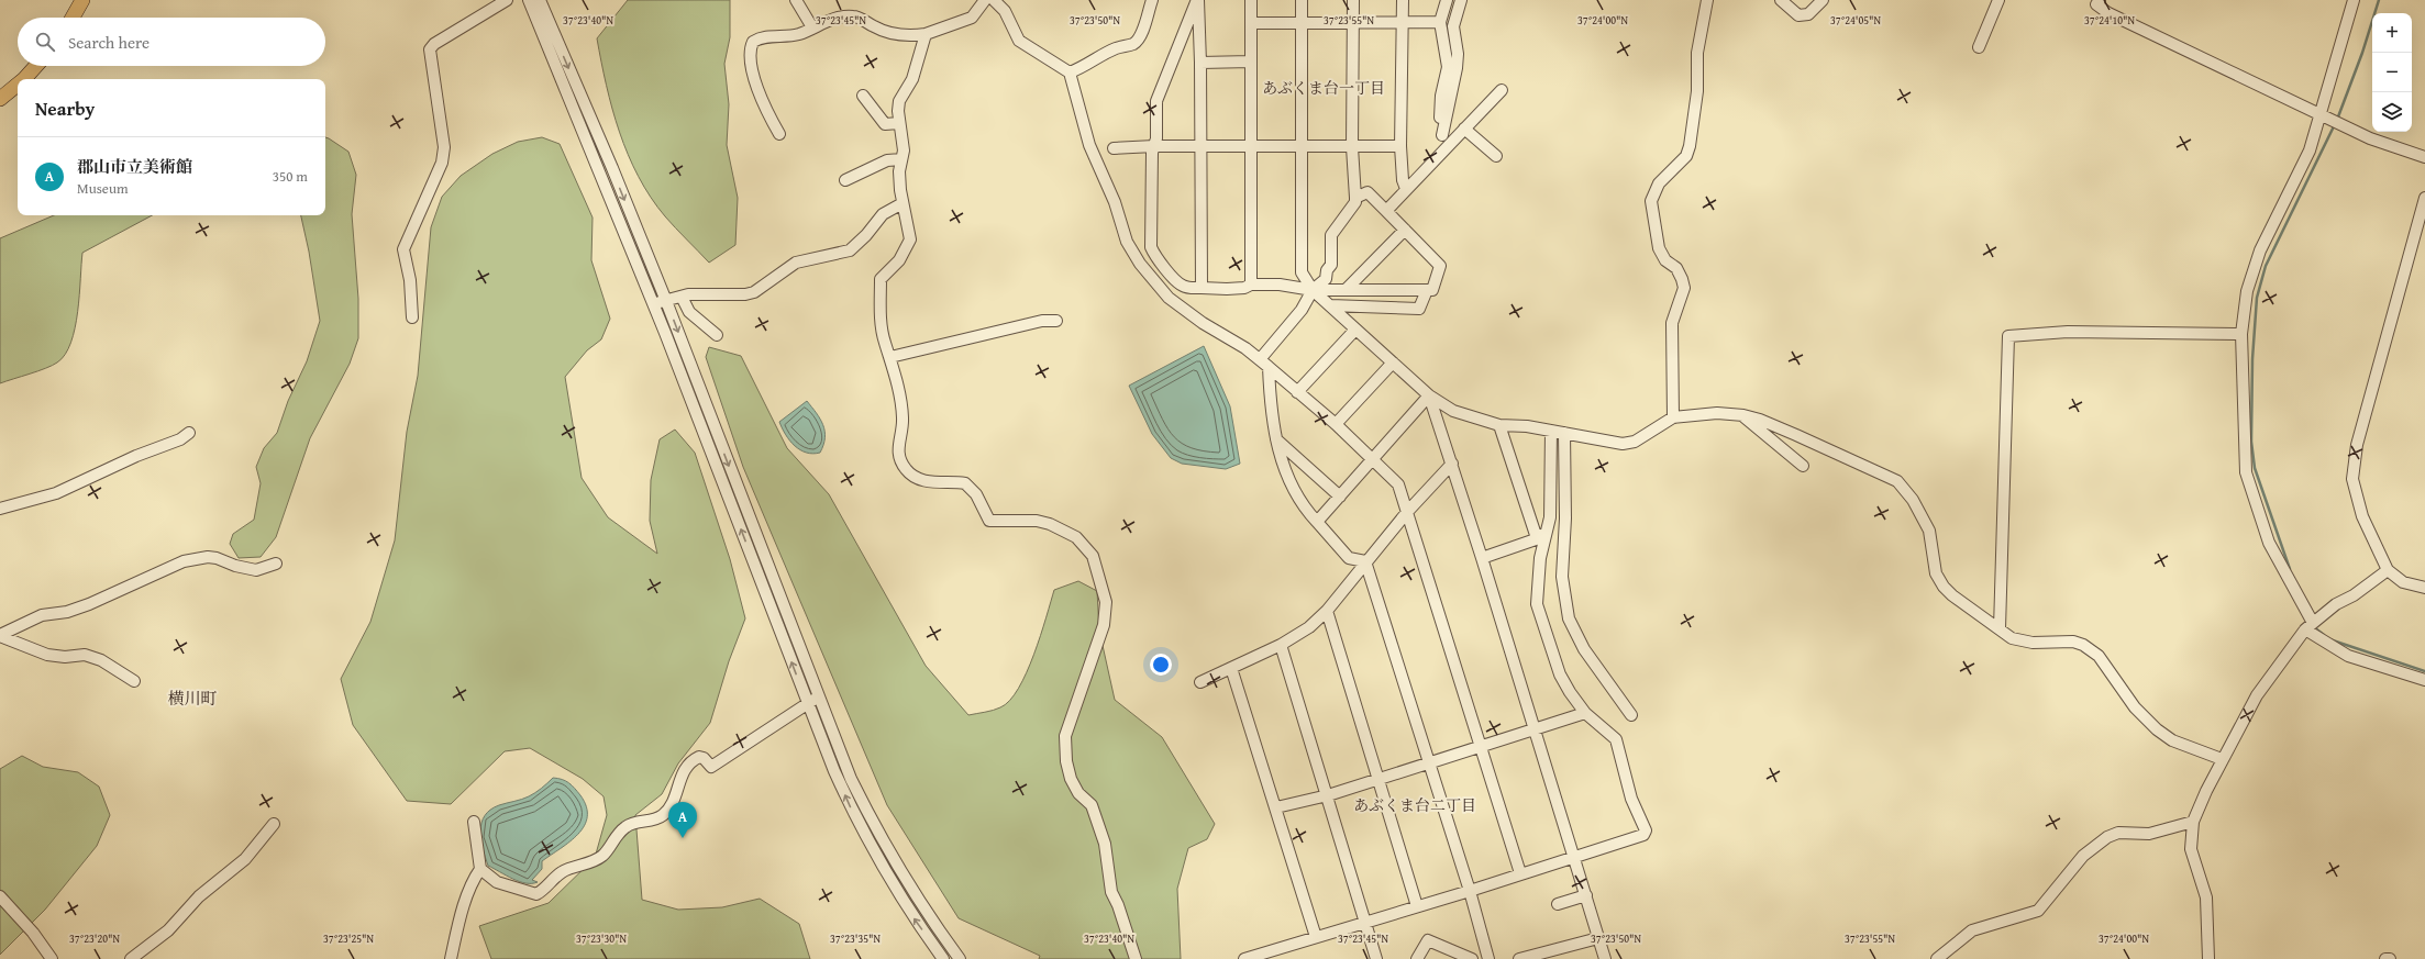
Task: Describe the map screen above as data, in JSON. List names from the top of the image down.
{
  "districts": ["あぶくま台一丁目", "横川町", "あぶくま台二丁目"],
  "page": {
    "map_buttons": ["+", "−"],
    "search": "Search here",
    "heading": "Nearby",
    "list": [
      {
        "mark": "A",
        "name": "郡山市立美術館",
        "note": "Museum",
        "value": "350 m"
      }
    ],
    "pins": "A"
  },
  "coordinates": [
    "37°23'40\"N",
    "37°23'45\"N",
    "37°23'50\"N",
    "37°23'55\"N",
    "37°24'00\"N",
    "37°24'05\"N",
    "37°24'10\"N",
    "37°23'20\"N",
    "37°23'25\"N",
    "37°23'30\"N",
    "37°23'35\"N"
  ]
}
